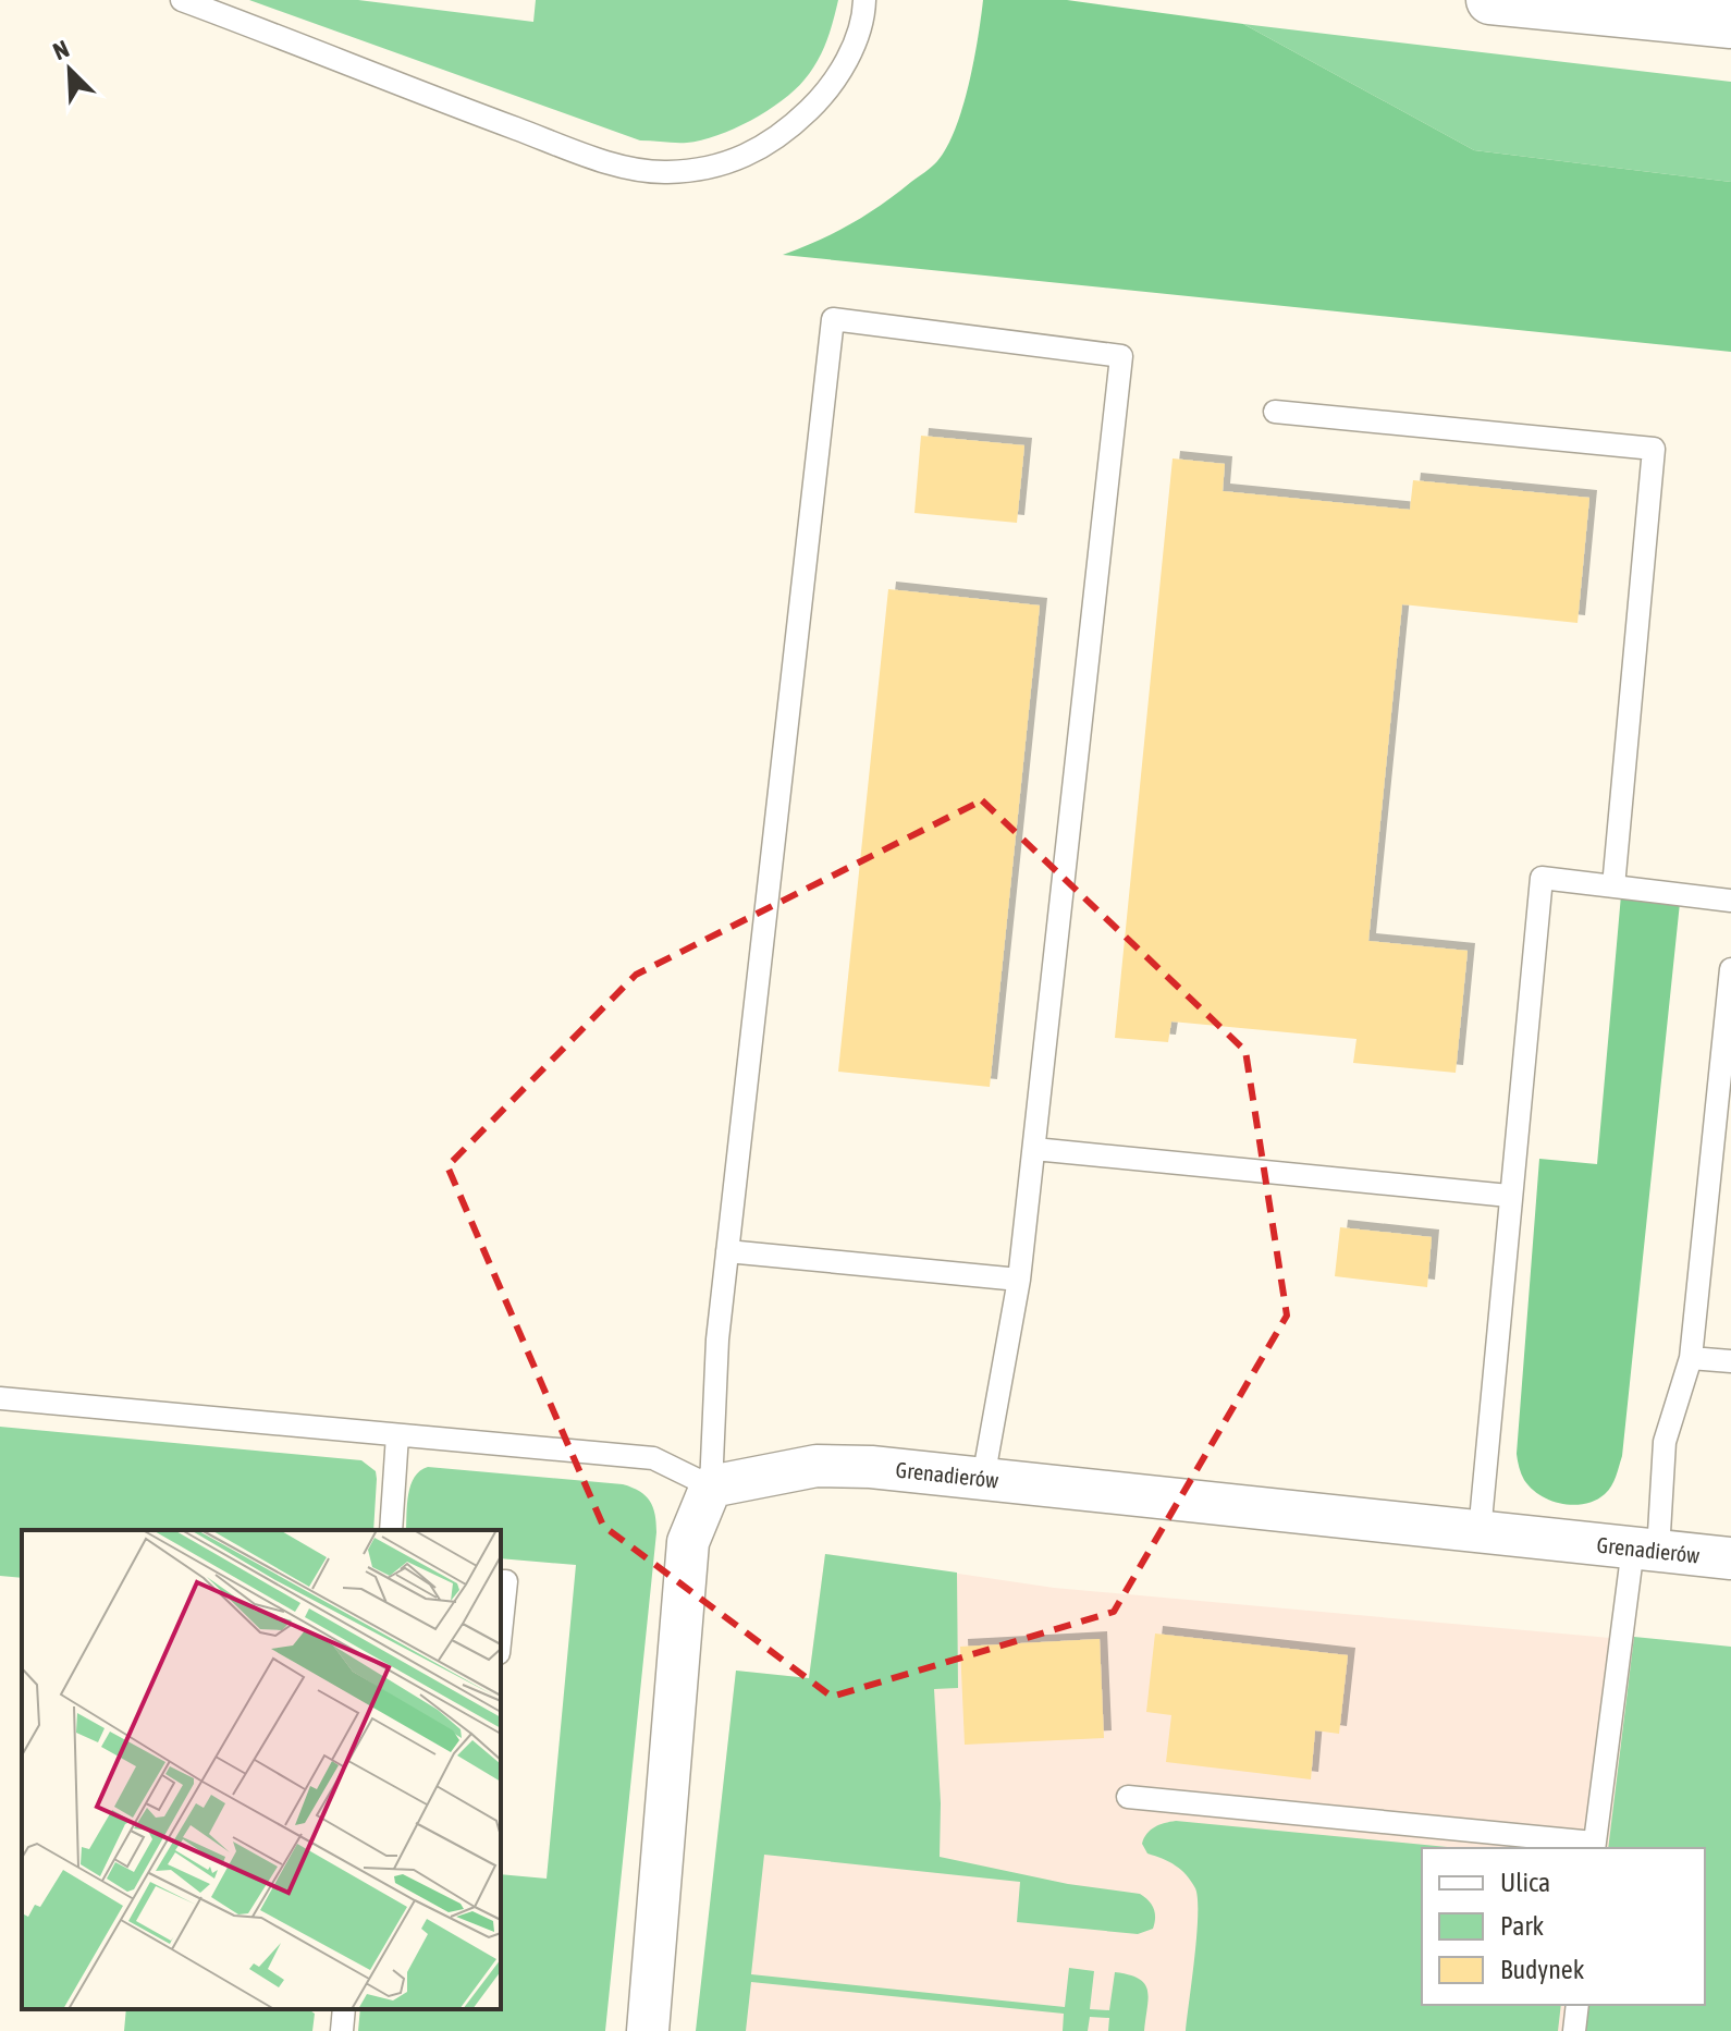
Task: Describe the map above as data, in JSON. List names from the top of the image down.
{
  "streets": {
    "street": ["Grenadierów"]
  },
  "legend": ["Ulica", "Park", "Budynek"],
  "north": "top left"
}
